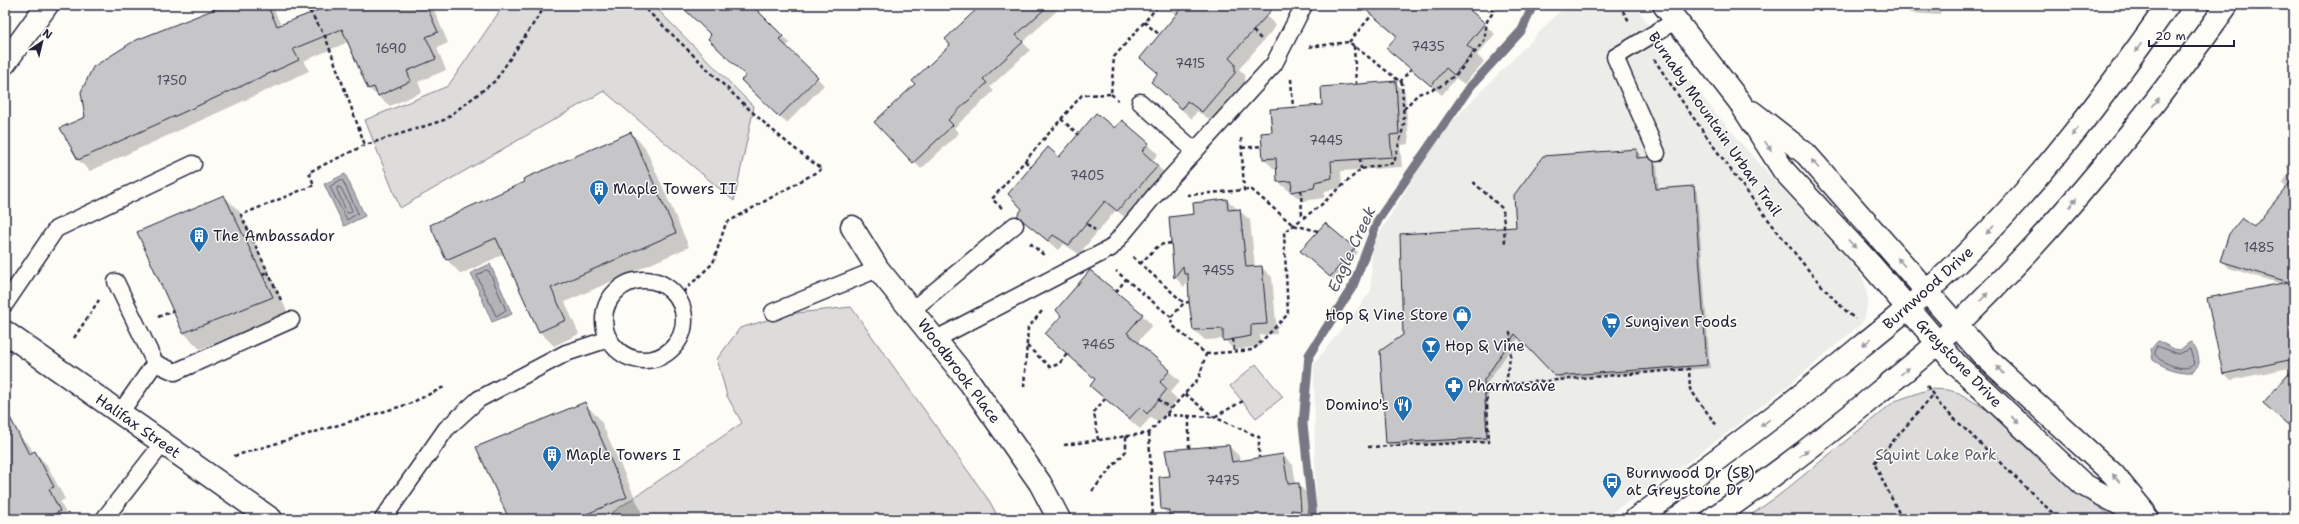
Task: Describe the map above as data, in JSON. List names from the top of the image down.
{
  "streets": {
    "street": [
      "Burnwood Drive",
      "Greystone Drive",
      "Woodbrook Place",
      "Halifax Street"
    ],
    "path": ["Burnaby Mountain Urban Trail"]
  },
  "crossings": [
    ["Burnwood Drive", "Greystone Drive"]
  ],
  "water": ["Eagle Creek"],
  "parks": ["Squint Lake Park"],
  "places": {
    "building": ["Maple Towers II", "The Ambassador", "Maple Towers I"],
    "shop": ["Hop & Vine Store"],
    "supermarket": ["Sungiven Foods"],
    "bar": ["Hop & Vine"],
    "pharmacy": ["Pharmasave"],
    "restaurant": ["Domino's"],
    "bus stop": ["Burnwood Dr (SB) at Greystone Dr"]
  },
  "house_numbers": [
    "7435",
    "1690",
    "7415",
    "1750",
    "7445",
    "7405",
    "1485",
    "7455",
    "7465",
    "7475"
  ],
  "scale_bar": "20 m",
  "north": "top right"
}
